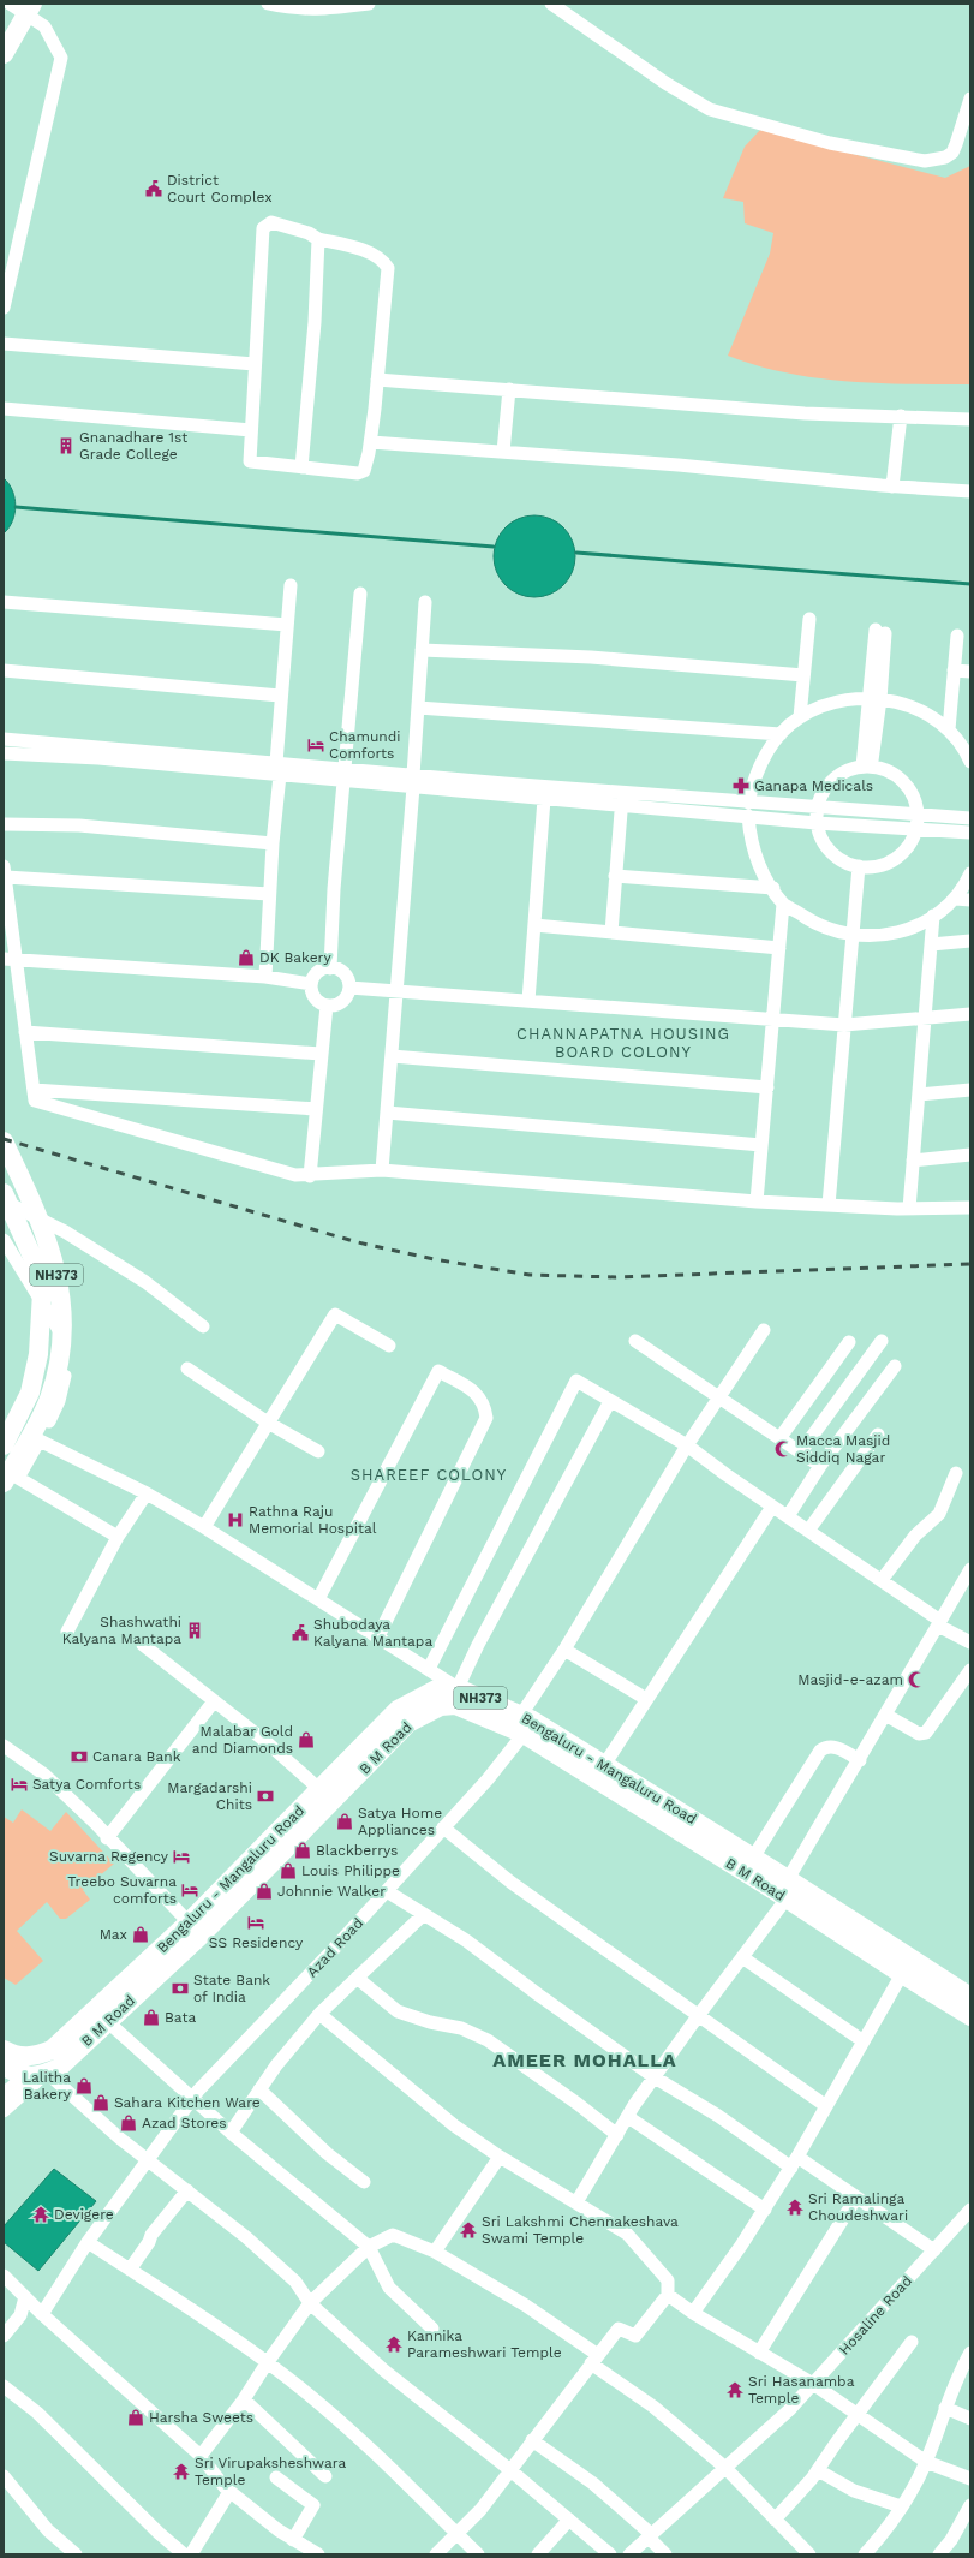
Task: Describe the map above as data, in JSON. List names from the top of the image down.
{
  "streets": {
    "highway": ["NH373", "B M Road", "Bengaluru - Mangaluru Road"],
    "street": ["Azad Road", "Hosaline Road"]
  },
  "crossings": [
    ["B M Road", "Bengaluru - Mangaluru Road"],
    ["B M Road", "Azad Road"]
  ],
  "districts": ["CHANNAPATNA HOUSING BOARD COLONY", "SHAREEF COLONY", "AMEER MOHALLA"],
  "places": {
    "public building": ["District Court Complex", "Shubodaya Kalyana Mantapa"],
    "building": ["Gnanadhare 1st Grade College", "Shashwathi Kalyana Mantapa"],
    "hotel": [
      "Chamundi Comforts",
      "Satya Comforts",
      "Suvarna Regency",
      "Treebo Suvarna comforts",
      "SS Residency"
    ],
    "pharmacy": ["Ganapa Medicals"],
    "shop": [
      "DK Bakery",
      "Malabar Gold and Diamonds",
      "Satya Home Appliances",
      "Blackberrys",
      "Louis Philippe",
      "Johnnie Walker",
      "Max",
      "Bata",
      "Lalitha Bakery",
      "Sahara Kitchen Ware",
      "Azad Stores",
      "Harsha Sweets"
    ],
    "mosque": ["Macca Masjid Siddiq Nagar", "Masjid-e-azam"],
    "hospital": ["Rathna Raju Memorial Hospital"],
    "bank": ["Canara Bank", "Margadarshi Chits", "State Bank of India"],
    "temple": [
      "Sri Ramalinga Choudeshwari",
      "Devigere",
      "Sri Lakshmi Chennakeshava Swami Temple",
      "Kannika Parameshwari Temple",
      "Sri Hasanamba Temple",
      "Sri Virupaksheshwara Temple"
    ]
  }
}
